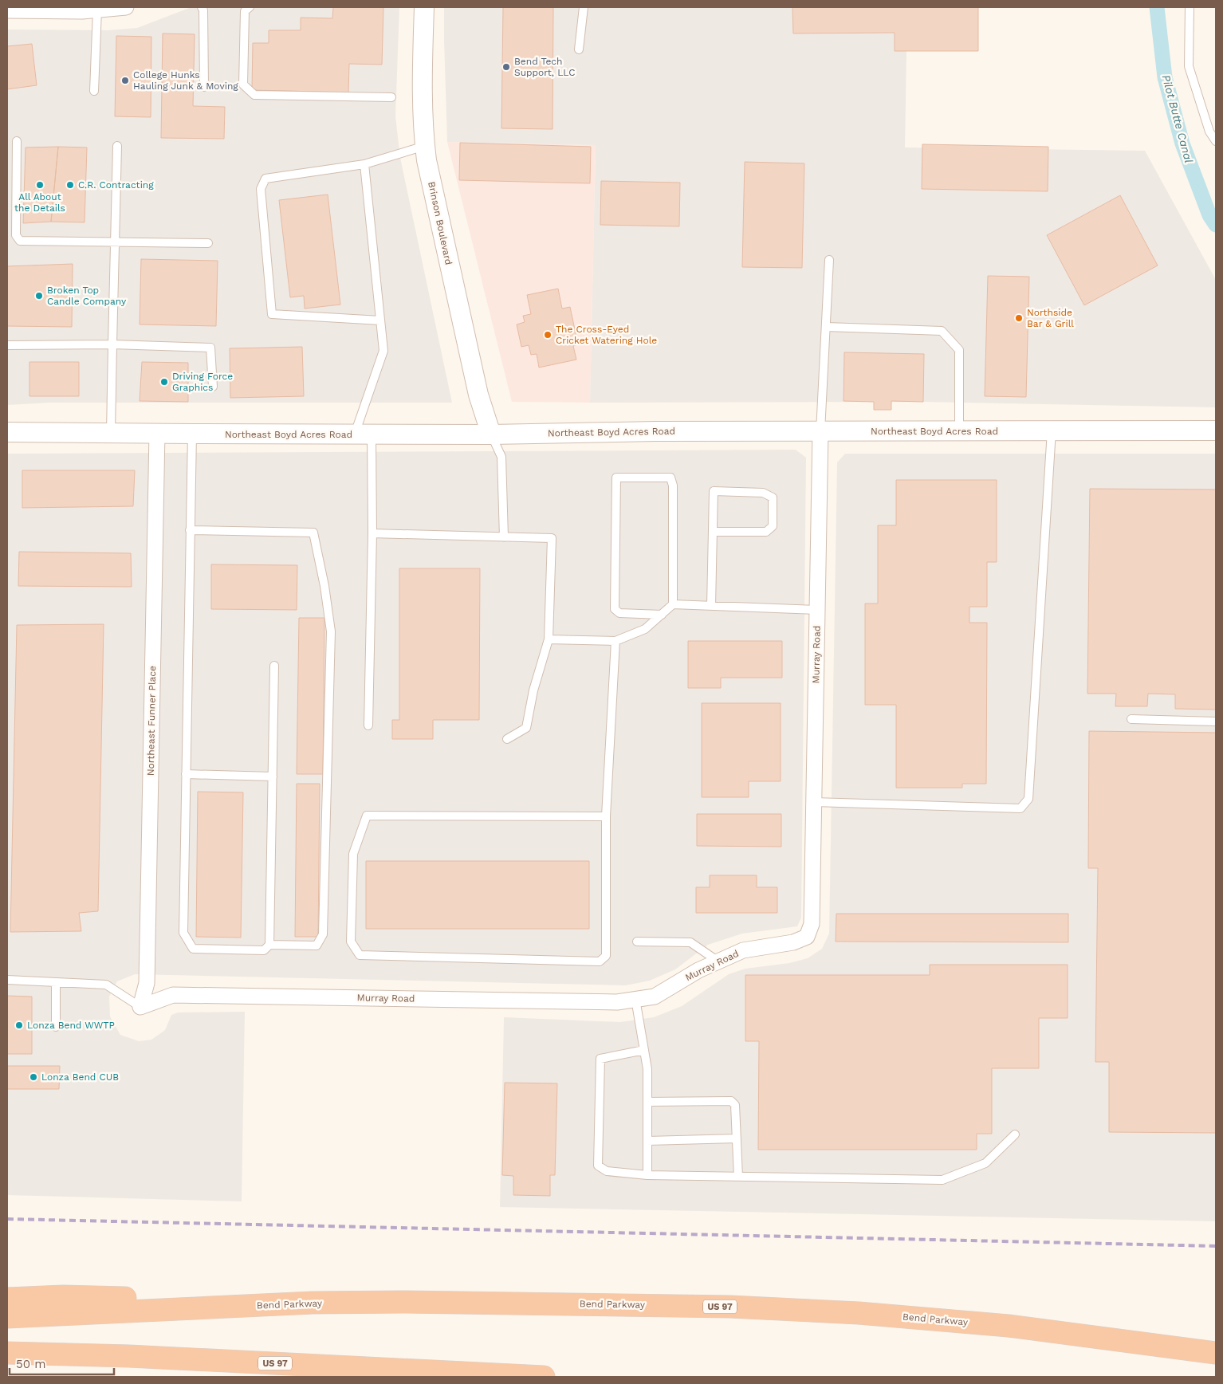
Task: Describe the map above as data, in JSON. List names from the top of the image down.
{
  "streets": {
    "highway": ["Bend Parkway", "US 97"],
    "street": [
      "Brinson Boulevard",
      "Northeast Boyd Acres Road",
      "Murray Road",
      "Northeast Funner Place"
    ]
  },
  "crossings": [
    ["Brinson Boulevard", "Northeast Boyd Acres Road"],
    ["Northeast Boyd Acres Road", "Murray Road"],
    ["Northeast Boyd Acres Road", "Northeast Funner Place"],
    ["Murray Road", "Northeast Funner Place"]
  ],
  "water": ["Pilot Butte Canal"],
  "places": [
    "Bend Tech Support, LLC",
    "College Hunks Hauling Junk & Moving",
    "All About the Details",
    "C.R. Contracting",
    "Broken Top Candle Company",
    "Northside Bar & Grill",
    "The Cross-Eyed Cricket Watering Hole",
    "Driving Force Graphics",
    "Lonza Bend WWTP",
    "Lonza Bend CUB"
  ],
  "scale_bar": "50 m"
}
